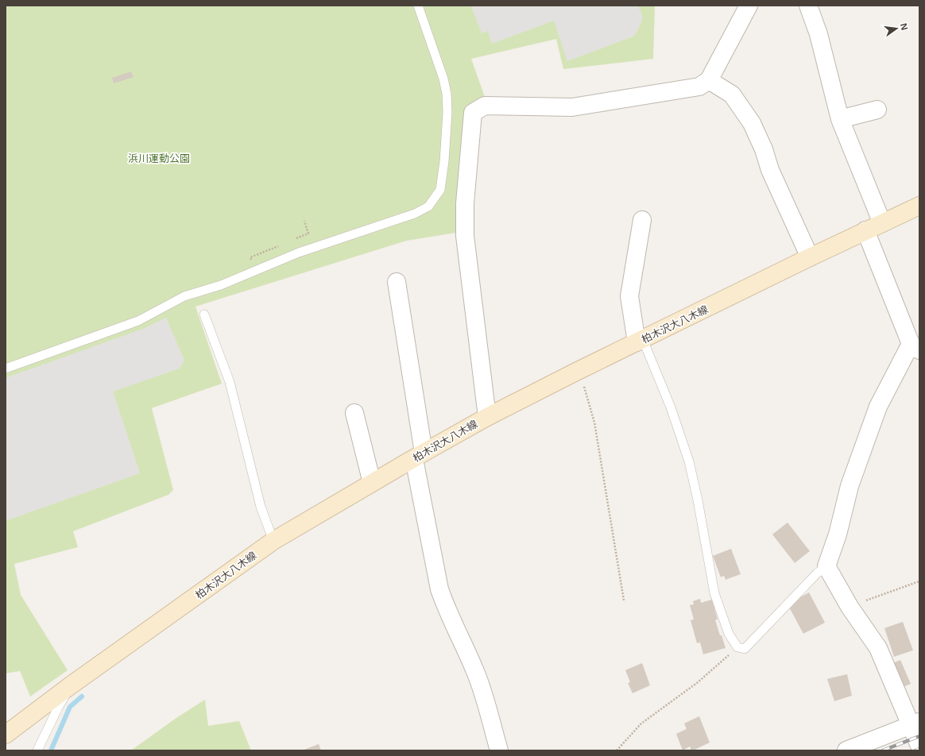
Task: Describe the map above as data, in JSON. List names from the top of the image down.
{
  "streets": {
    "main road": ["柏木沢大八木線"]
  },
  "parks": ["浜川運動公園"],
  "north": "right"
}
